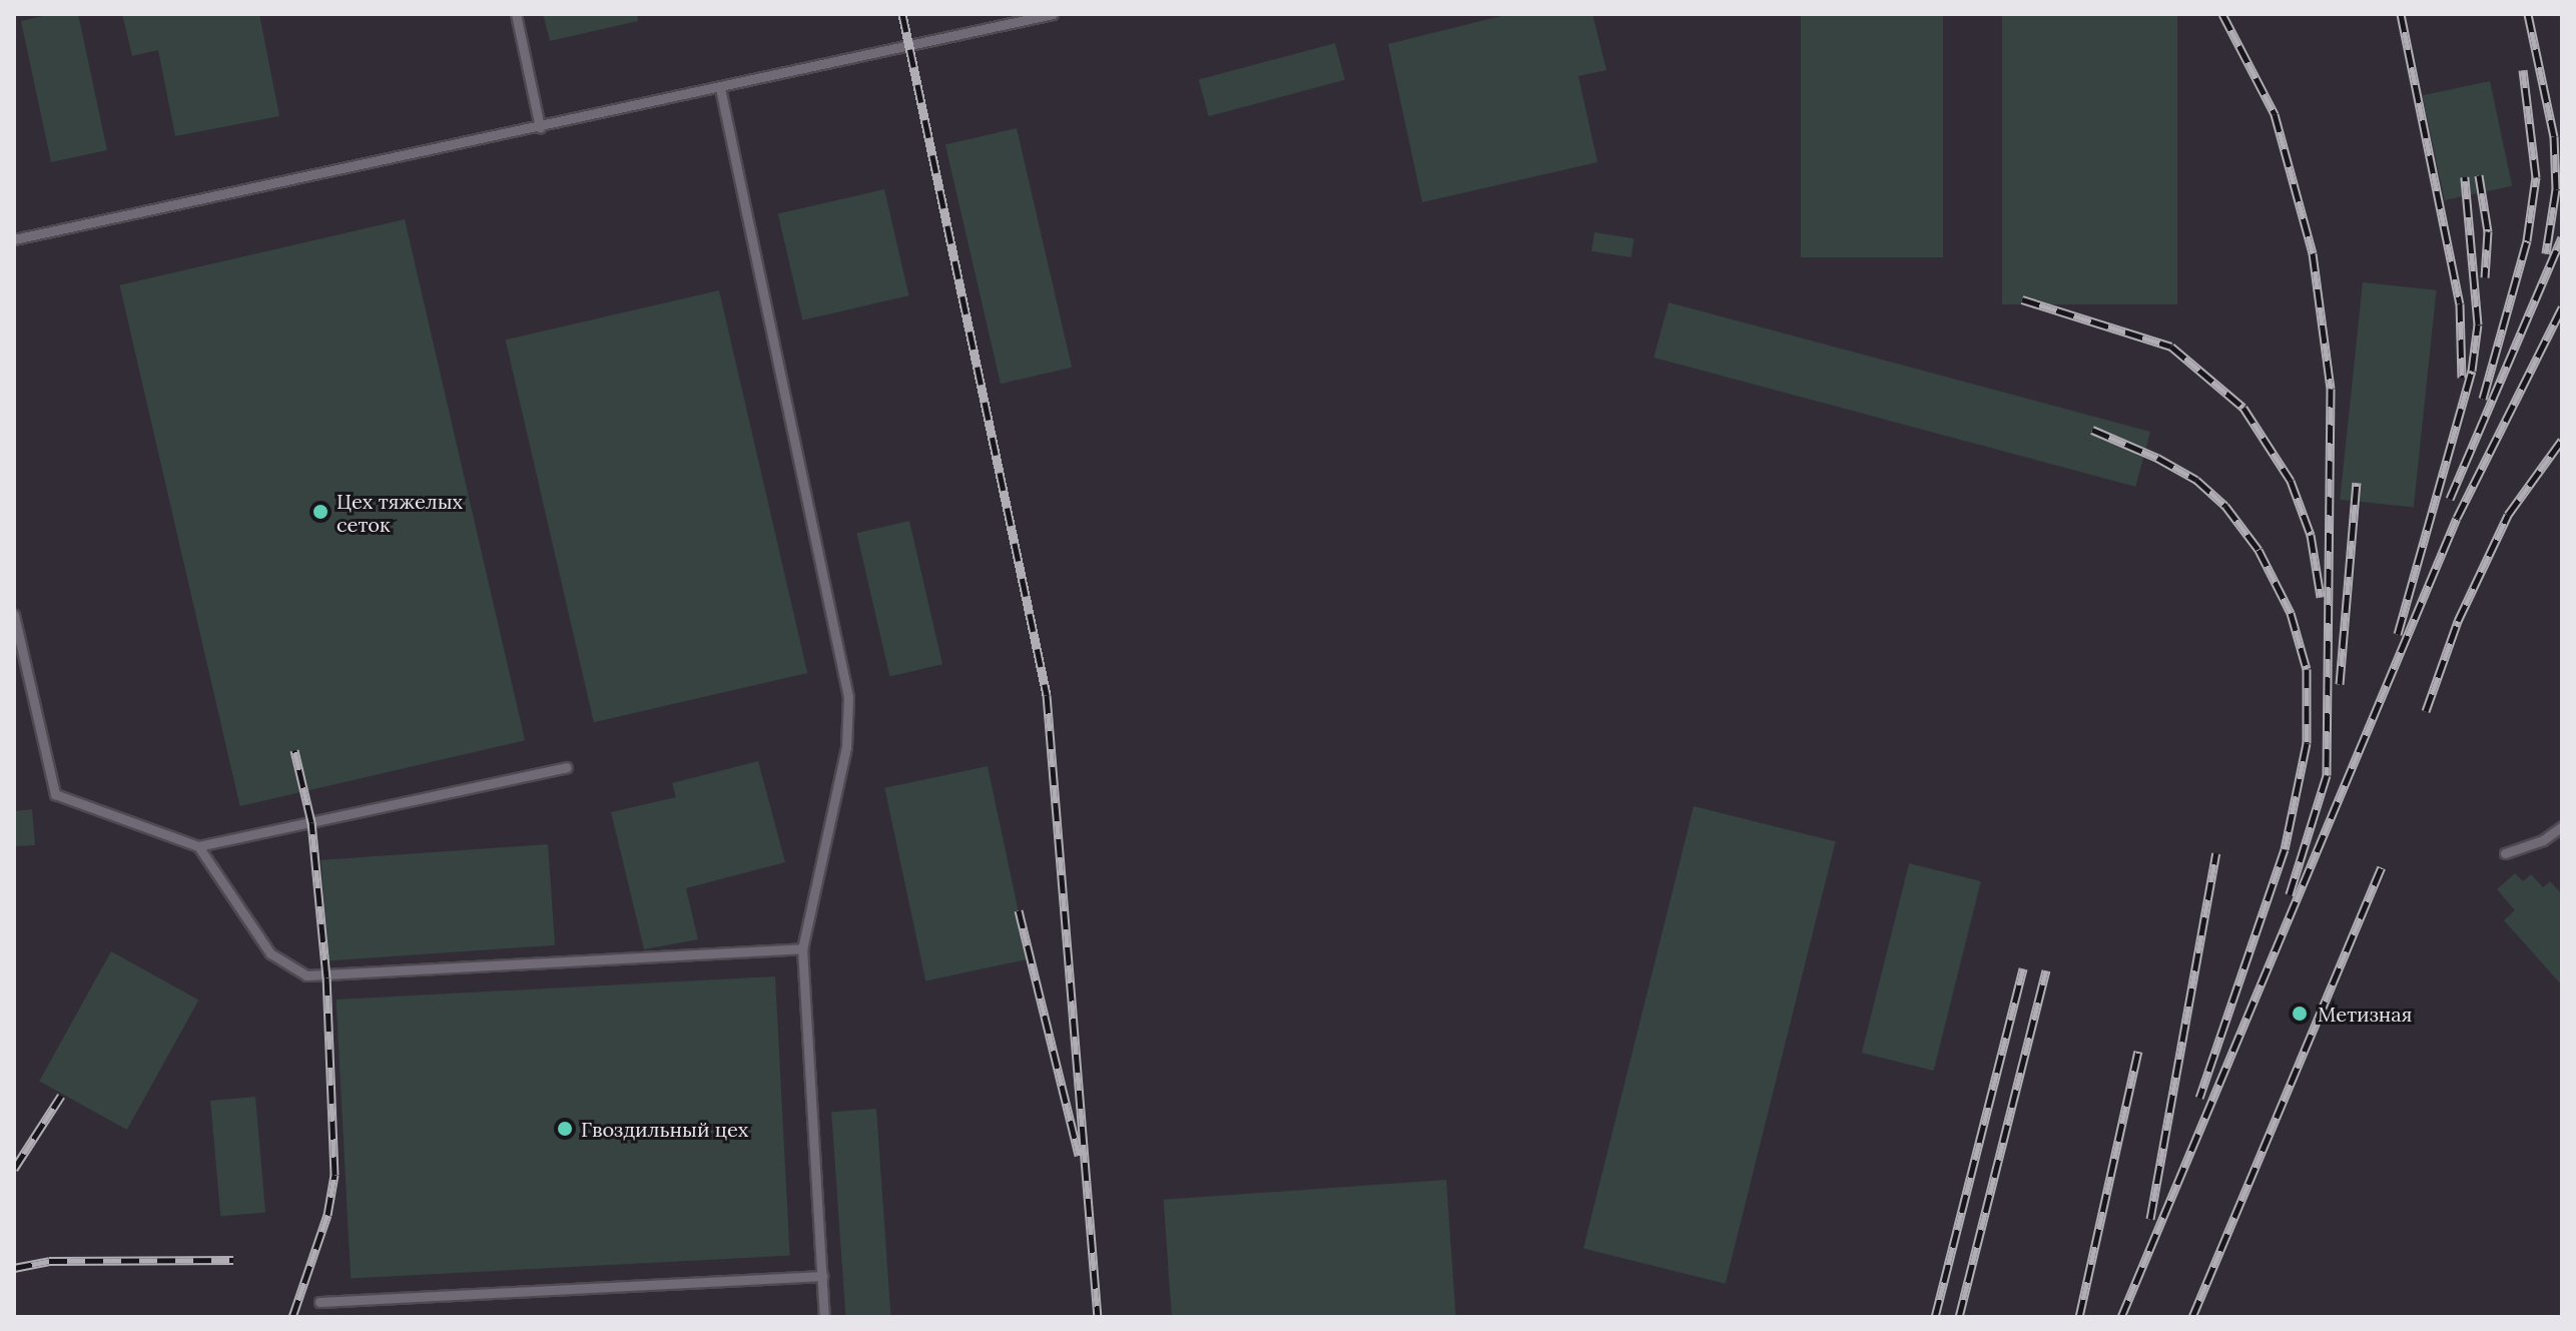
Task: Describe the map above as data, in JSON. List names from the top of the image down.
{
  "places": ["Цех тяжелых сеток", "Метизная", "Гвоздильный цех"]
}
